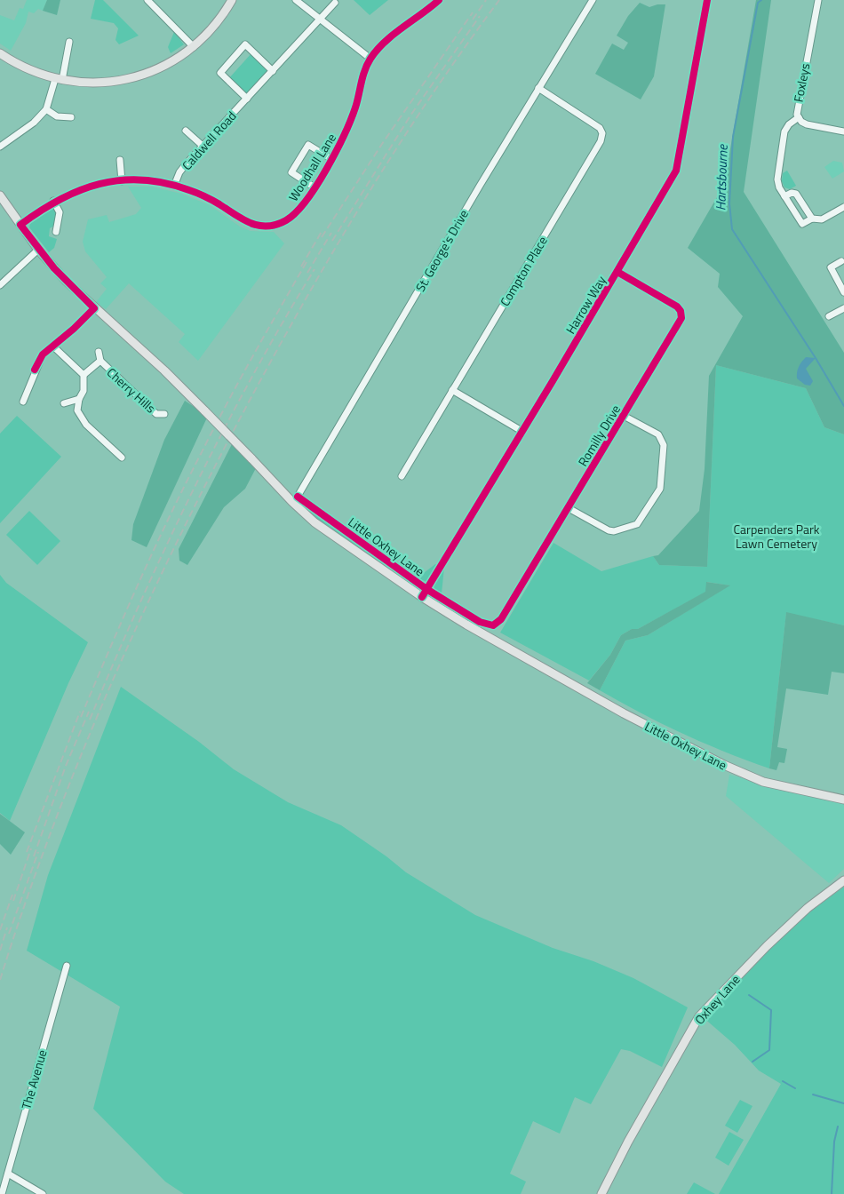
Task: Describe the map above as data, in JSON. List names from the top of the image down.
{
  "streets": {
    "main road": ["Little Oxhey Lane", "Oxhey Lane"],
    "street": [
      "Foxleys",
      "Caldwell Road",
      "Woodhall Lane",
      "St. George's Drive",
      "Compton Place",
      "Harrow Way",
      "Cherry Hills",
      "Romilly Drive",
      "The Avenue"
    ]
  },
  "crossings": [
    ["Caldwell Road", "Woodhall Lane"],
    ["Woodhall Lane", "Little Oxhey Lane"],
    ["St. George's Drive", "Compton Place"],
    ["St. George's Drive", "Little Oxhey Lane"],
    ["Harrow Way", "Romilly Drive"],
    ["Harrow Way", "Little Oxhey Lane"],
    ["Romilly Drive", "Little Oxhey Lane"]
  ],
  "water": ["Hartsbourne"],
  "parks": ["Carpenders Park Lawn Cemetery"]
}
